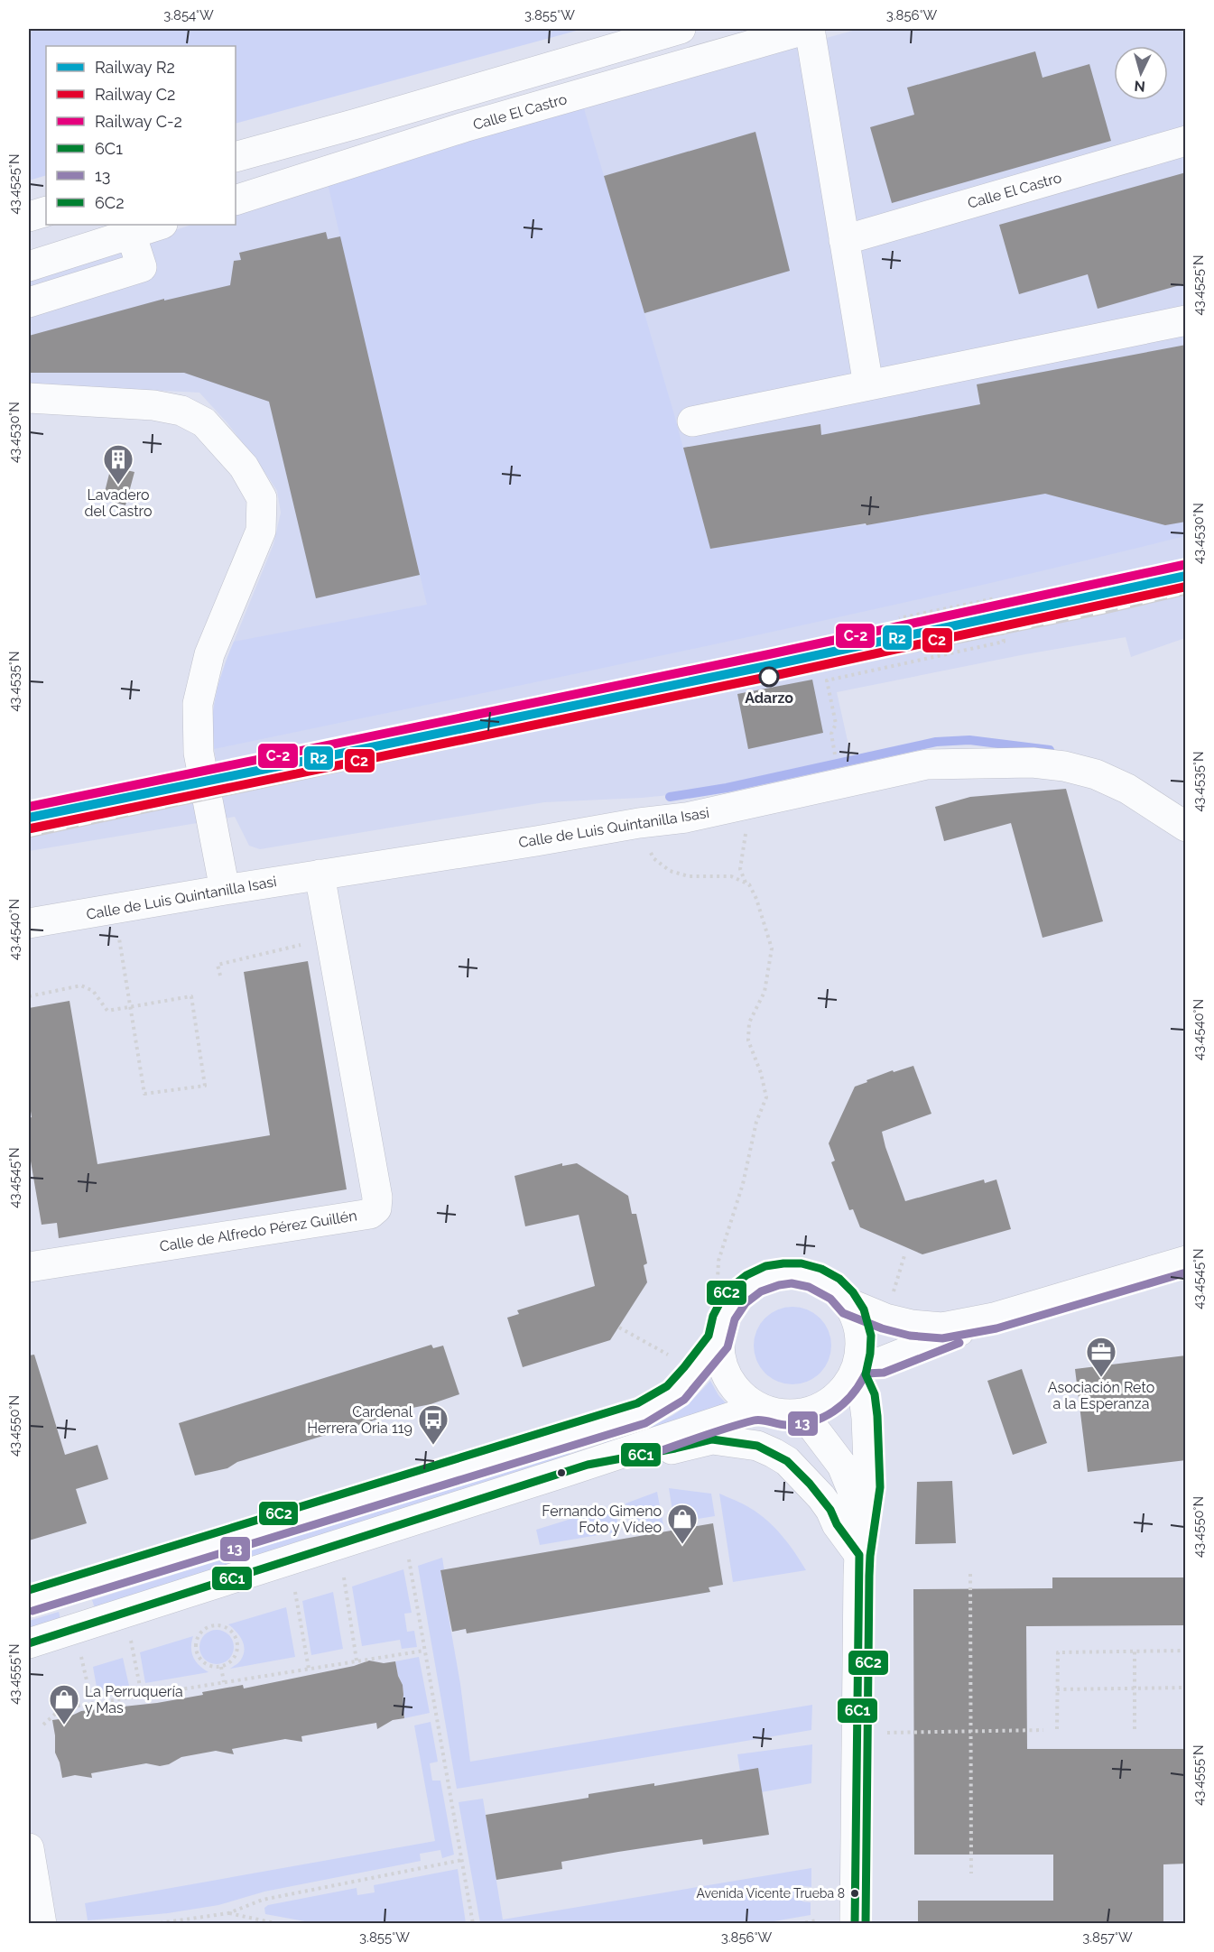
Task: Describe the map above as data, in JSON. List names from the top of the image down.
{
  "streets": {
    "main road": ["Calle El Castro", "Calle de Luis Quintanilla Isasi", "Calle de Alfredo Pérez Guillén"]
  },
  "crossings": [
    ["Calle de Luis Quintanilla Isasi", "Calle de Alfredo Pérez Guillén"]
  ],
  "places": {
    "building": ["Lavadero del Castro"],
    "other": ["Adarzo", "Avenida Vicente Trueba 8"],
    "office": ["Asociación Reto a la Esperanza"],
    "bus stop": ["Cardenal Herrera Oria 119"],
    "shop": ["Fernando Gimeno Foto y Vídeo", "La Perruquería y Mas"]
  },
  "lines": [
    "rail line C-2",
    "rail line R2",
    "rail line C2",
    "transit line 6C2",
    "transit line 13",
    "transit line 6C1"
  ],
  "legend": [
    "Railway R2",
    "Railway C2",
    "Railway C-2",
    "6C1",
    "13",
    "6C2"
  ],
  "north": "bottom",
  "coordinates": [
    "3.854°W",
    "3.855°W",
    "3.856°W",
    "43.4525°N",
    "43.4530°N",
    "43.4535°N",
    "43.4540°N",
    "43.4545°N",
    "43.4550°N",
    "43.4555°N",
    "3.857°W"
  ]
}
